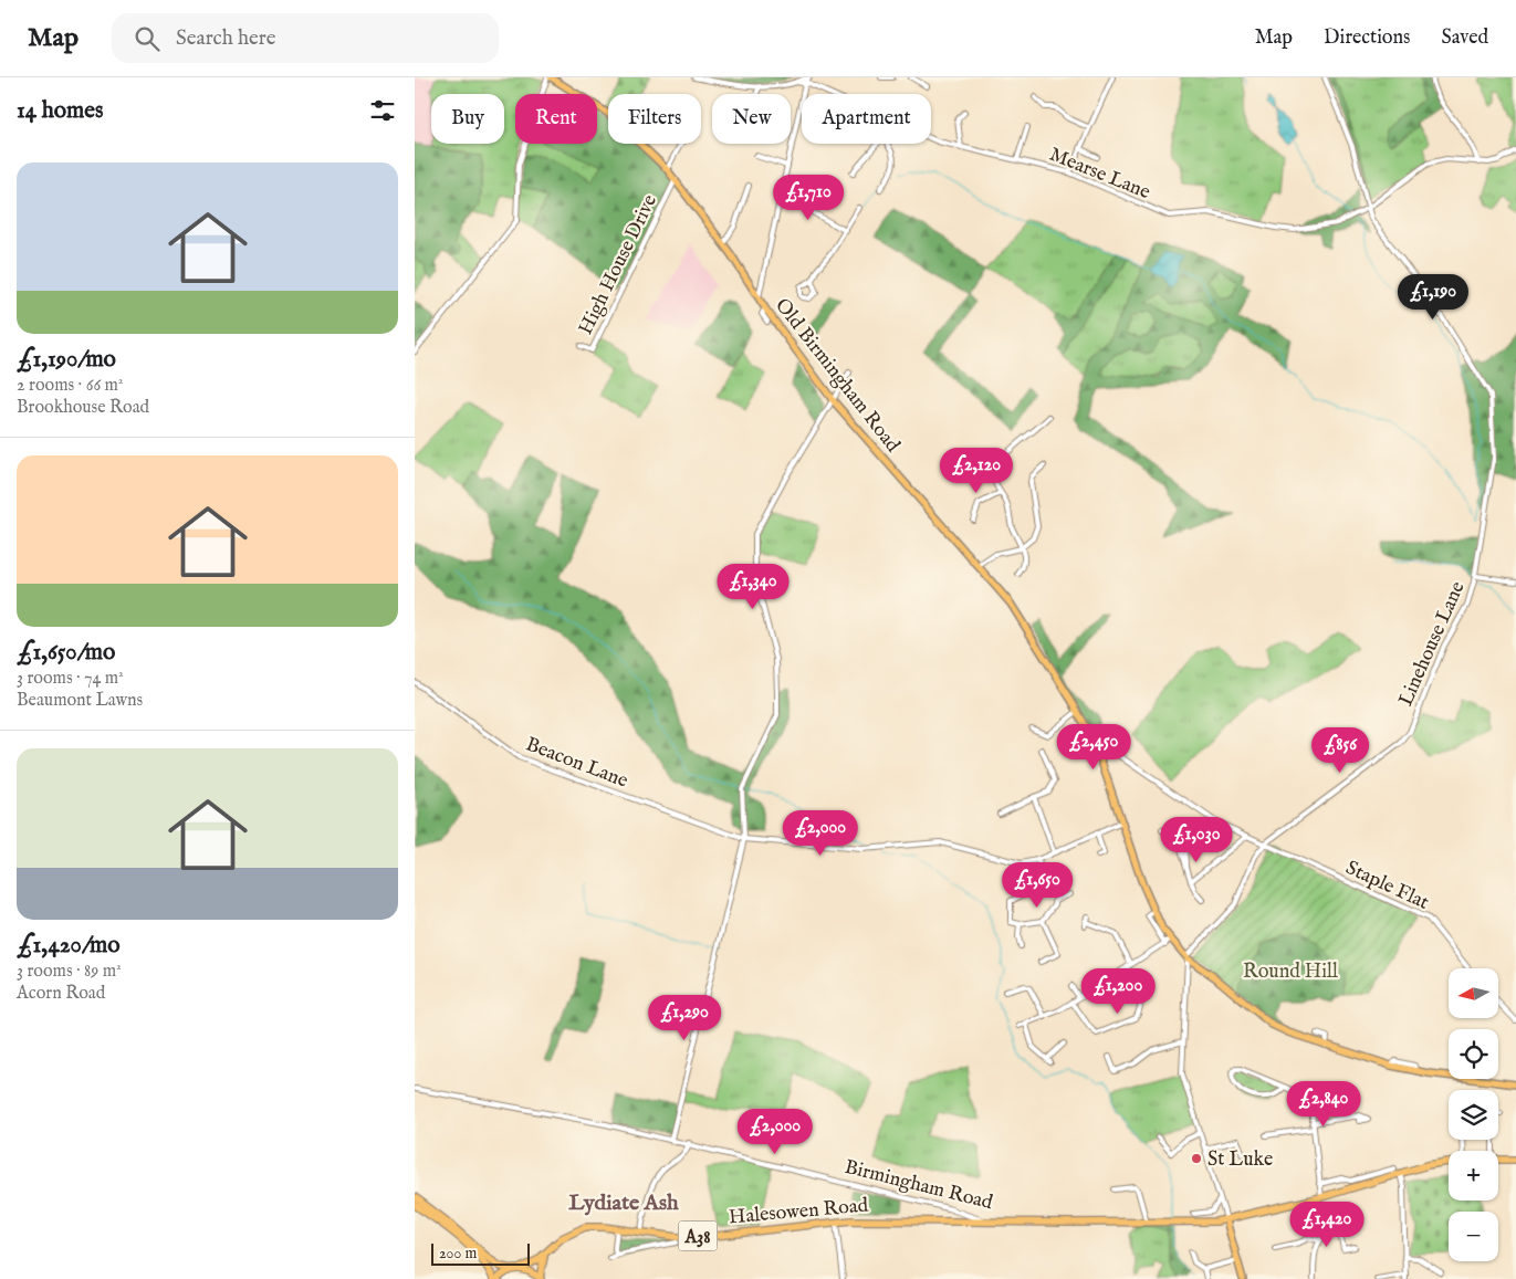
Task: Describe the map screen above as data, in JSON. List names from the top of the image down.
{
  "streets": {
    "highway": ["Birmingham Road", "Halesowen Road", "A38"],
    "main road": ["Old Birmingham Road"],
    "street": [
      "Mearse Lane",
      "High House Drive",
      "Linehouse Lane",
      "Beacon Lane",
      "Staple Flat"
    ]
  },
  "crossings": [
    ["High House Drive", "Old Birmingham Road"],
    ["Old Birmingham Road", "Linehouse Lane"],
    ["Old Birmingham Road", "Staple Flat"],
    ["Linehouse Lane", "Staple Flat"],
    ["Birmingham Road", "Halesowen Road"]
  ],
  "districts": ["Lydiate Ash"],
  "parks": ["Round Hill"],
  "places": ["St Luke"],
  "scale_bar": "200 m",
  "north": "left",
  "page": {
    "header": "Map",
    "search": "Search here",
    "nav": ["Map", "Directions", "Saved"],
    "heading": "14 homes",
    "chip": [
      "Buy",
      "Rent",
      "Filters",
      "New",
      "Apartment"
    ],
    "list": [
      {
        "name": "£1,190/mo",
        "note": "2 rooms · 66 m² · Brookhouse Road"
      },
      {
        "name": "£1,650/mo",
        "note": "3 rooms · 74 m² · Beaumont Lawns"
      },
      {
        "name": "£1,420/mo",
        "note": "3 rooms · 89 m² · Acorn Road"
      }
    ],
    "price": [
      "£1,710",
      "£1,190",
      "£2,120",
      "£1,340",
      "£2,450",
      "£856",
      "£2,000",
      "£1,030",
      "£1,650",
      "£1,200",
      "£1,290",
      "£2,840",
      "£2,000",
      "£1,420"
    ],
    "map_buttons": ["+", "−"],
    "scale": "200 m"
  }
}
